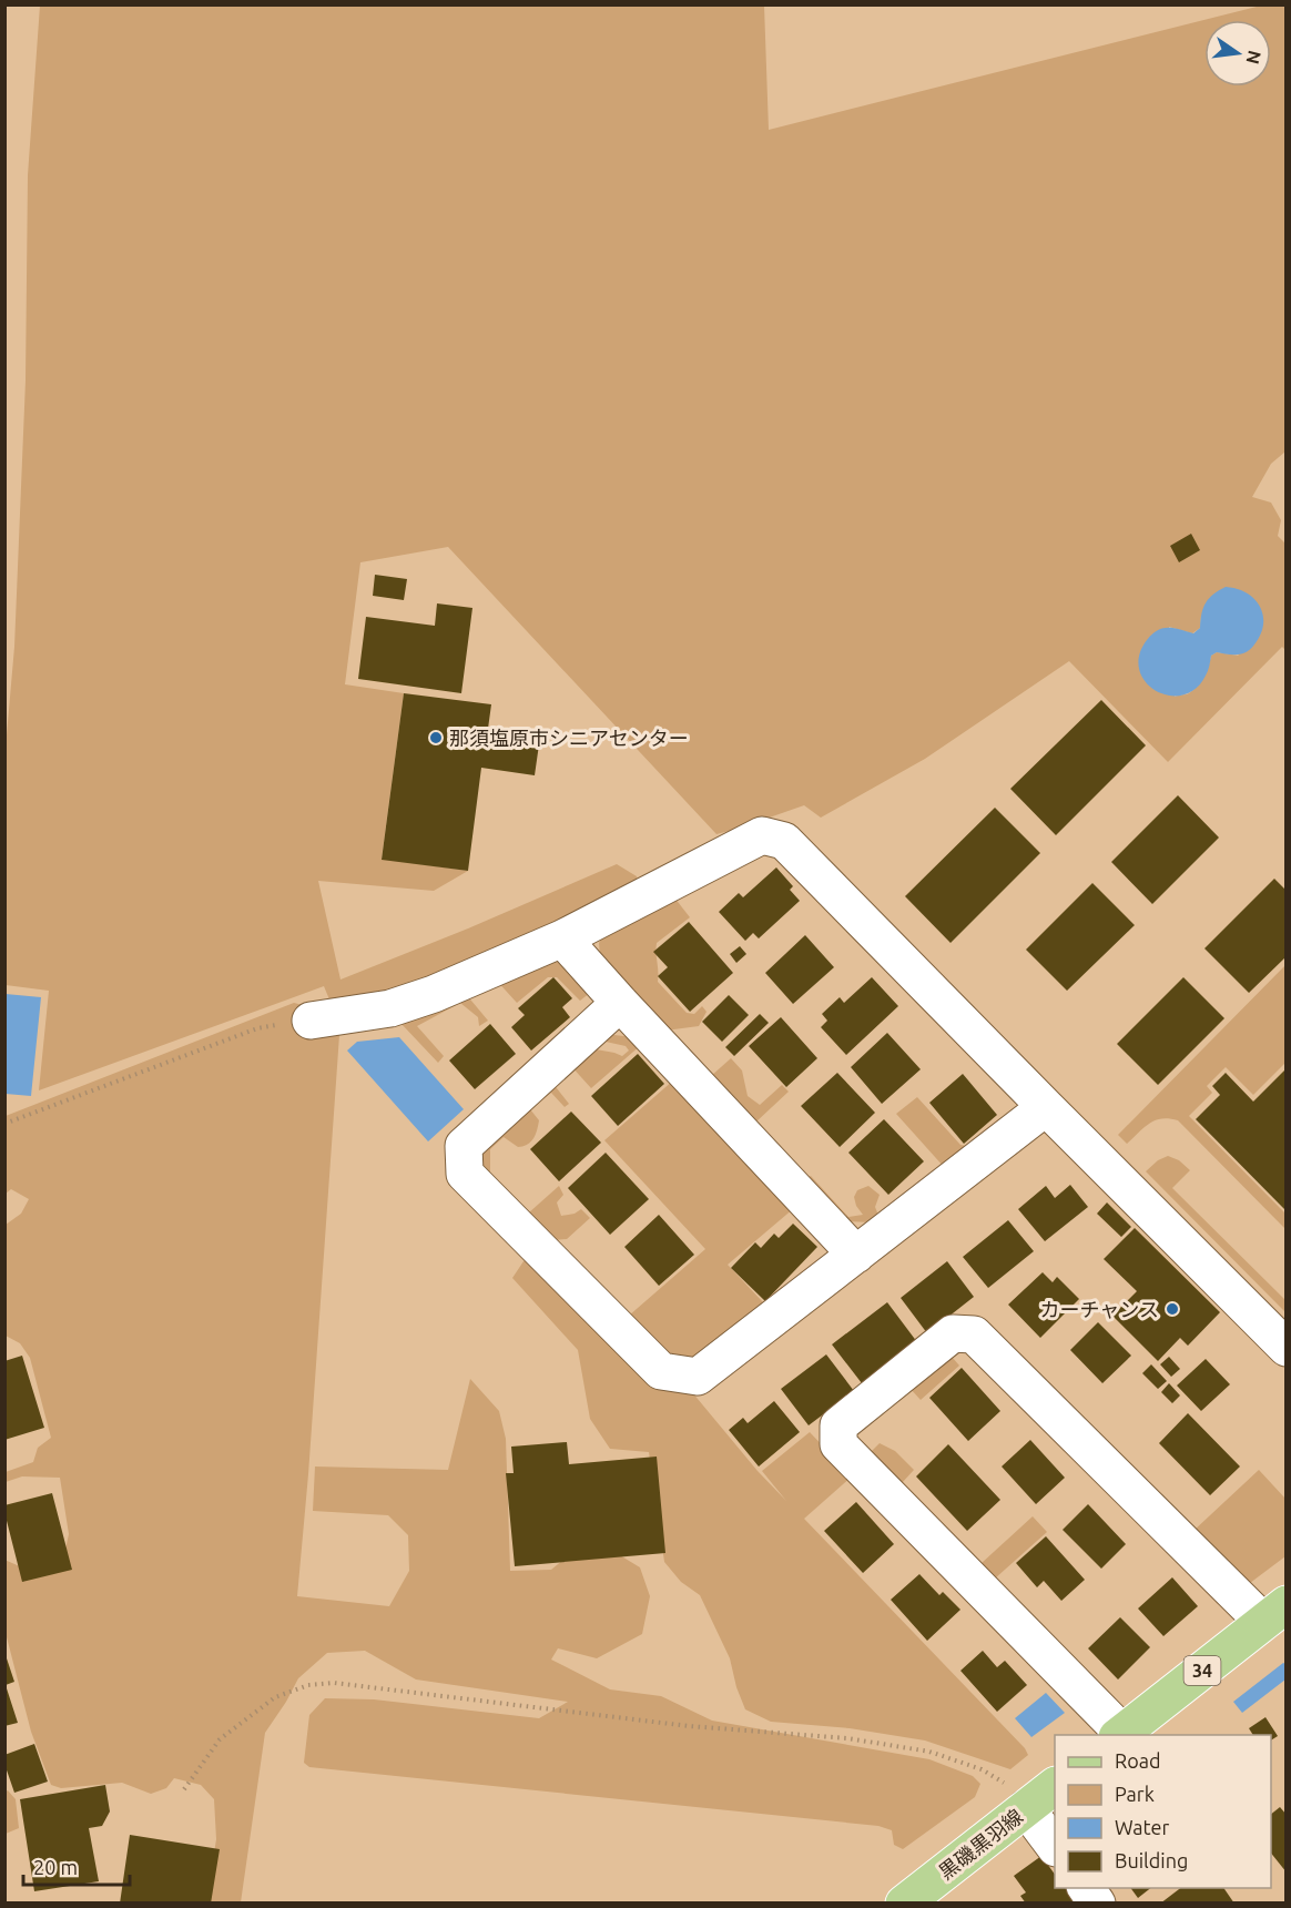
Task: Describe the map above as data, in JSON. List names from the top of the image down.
{
  "streets": {
    "main road": ["34", "黒磯黒羽線"]
  },
  "places": ["那須塩原市シニアセンター", "カーチャンス"],
  "legend": [
    "Road",
    "Park",
    "Water",
    "Building"
  ],
  "scale_bar": "20 m",
  "north": "right"
}
